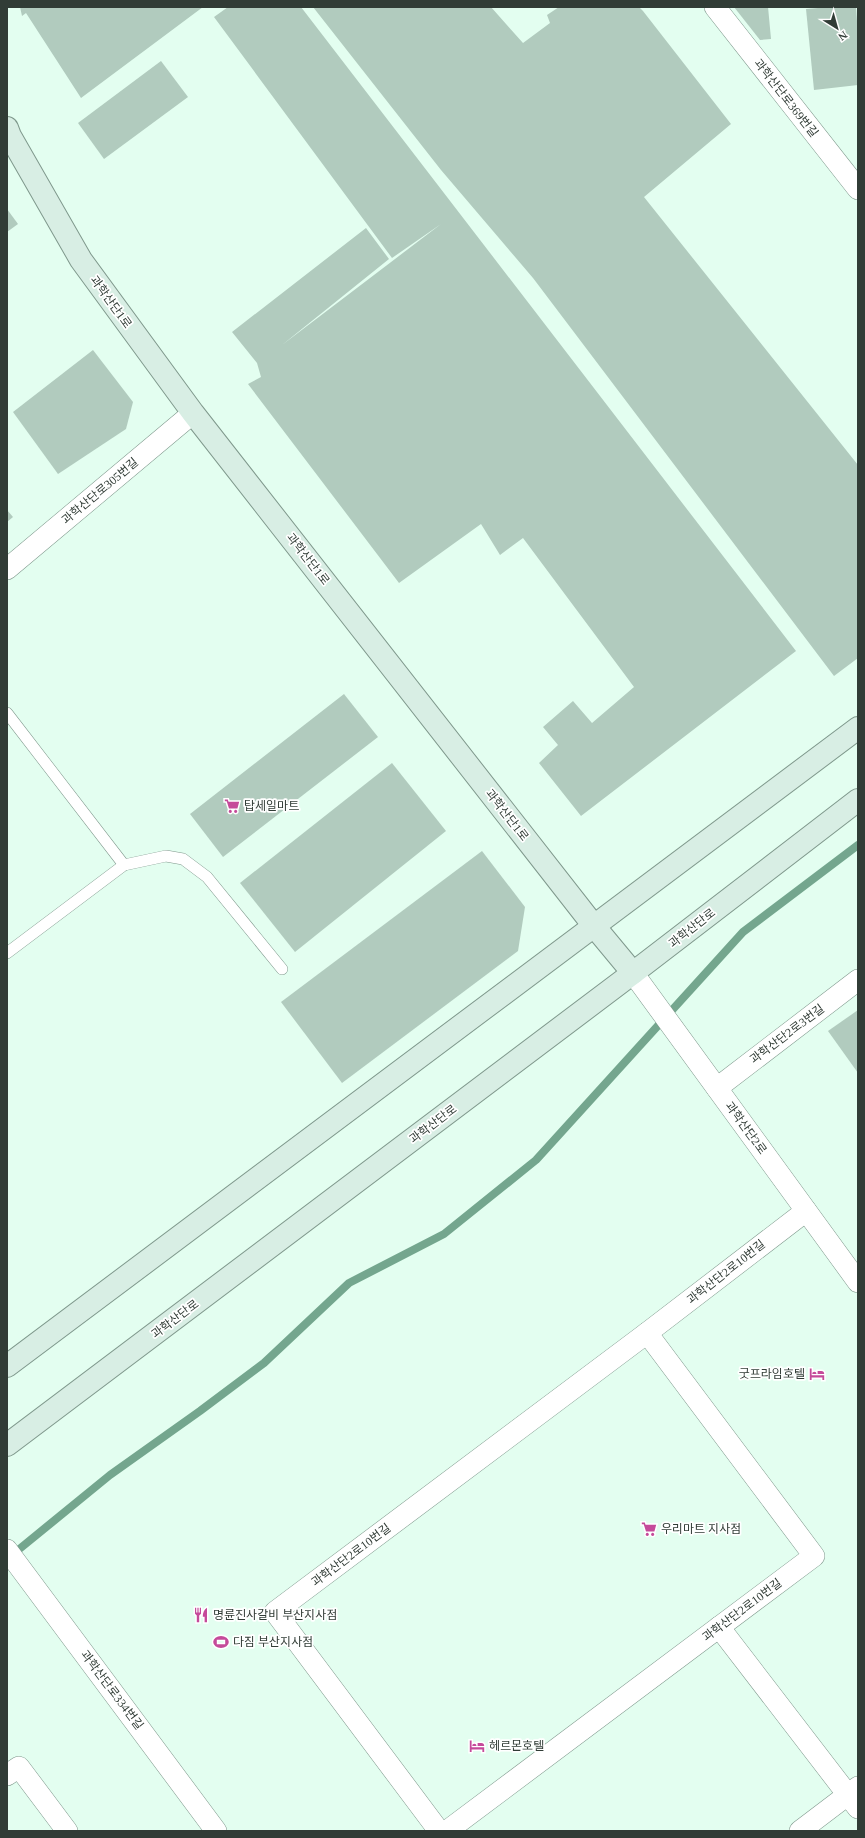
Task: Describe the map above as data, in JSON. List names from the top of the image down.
{
  "streets": {
    "main road": ["과학산단1로", "과학산단로"],
    "street": [
      "과학산단로369번길",
      "과학산단로305번길",
      "과학산단2로3번길",
      "과학산단2로",
      "과학산단2로10번길",
      "과학산단로334번길"
    ]
  },
  "crossings": [
    ["과학산단1로", "과학산단로305번길"],
    ["과학산단1로", "과학산단로"],
    ["과학산단1로", "과학산단2로"],
    ["과학산단로", "과학산단2로"],
    ["과학산단2로3번길", "과학산단2로"],
    ["과학산단2로", "과학산단2로10번길"]
  ],
  "places": {
    "supermarket": ["탑세일마트", "우리마트 지사점"],
    "hotel": ["굿프라임호텔", "헤르몬호텔"],
    "restaurant": ["명륜진사갈비 부산지사점"],
    "sports": ["다짐 부산지사점"]
  },
  "north": "bottom right"
}
